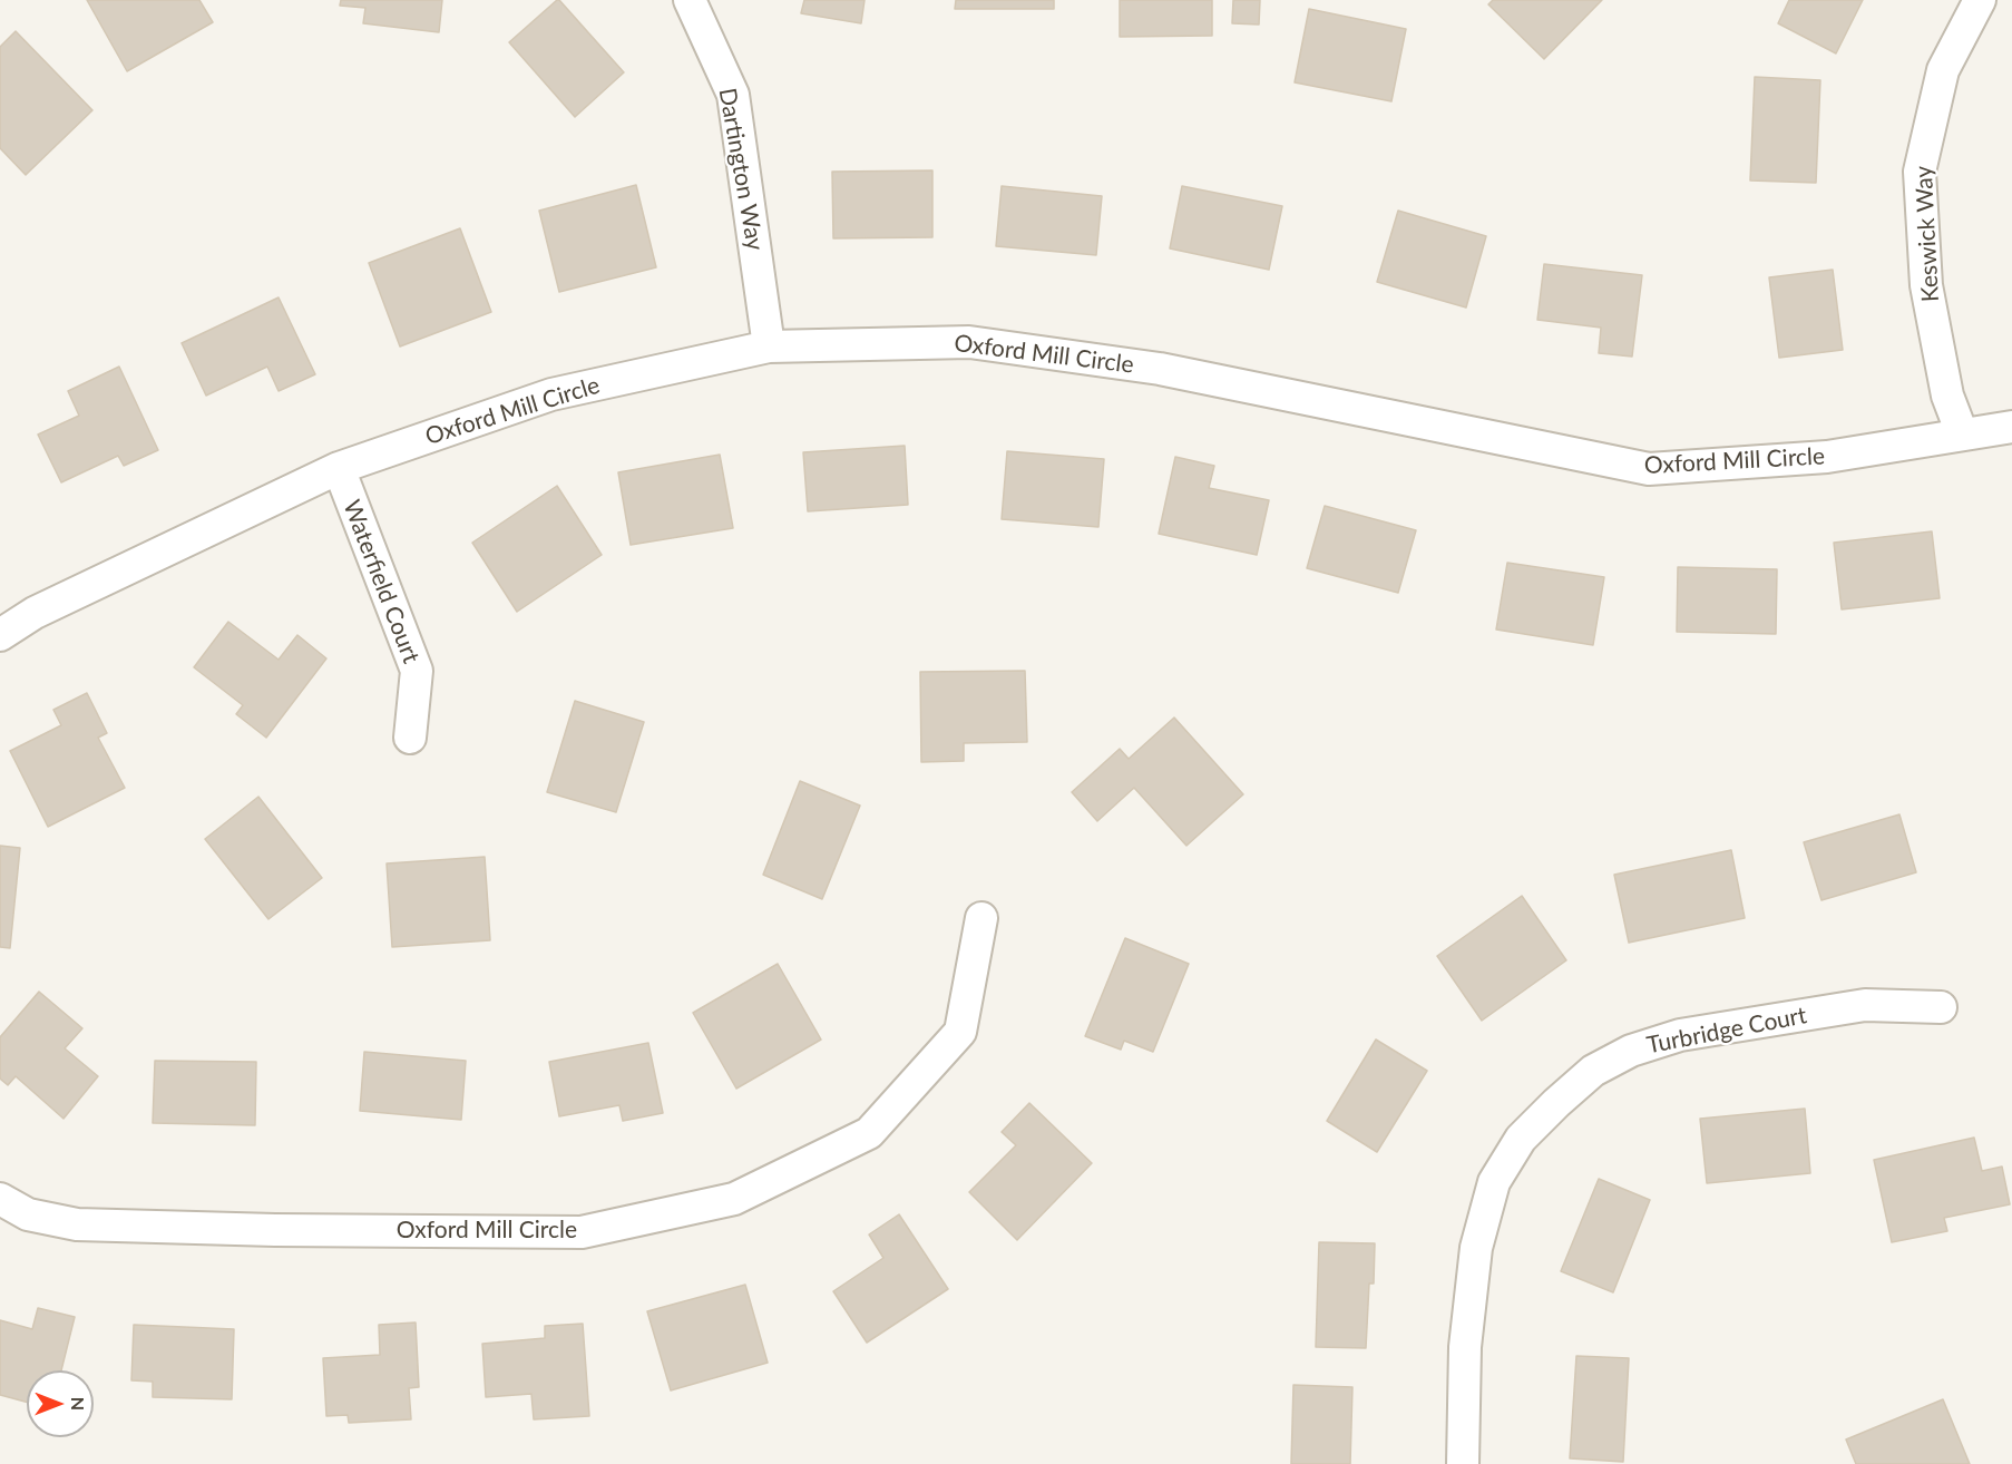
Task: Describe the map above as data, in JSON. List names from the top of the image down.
{
  "streets": {
    "street": [
      "Dartington Way",
      "Keswick Way",
      "Oxford Mill Circle",
      "Waterfield Court",
      "Turbridge Court"
    ]
  },
  "crossings": [
    ["Dartington Way", "Oxford Mill Circle"],
    ["Keswick Way", "Oxford Mill Circle"],
    ["Oxford Mill Circle", "Waterfield Court"]
  ],
  "north": "right"
}
